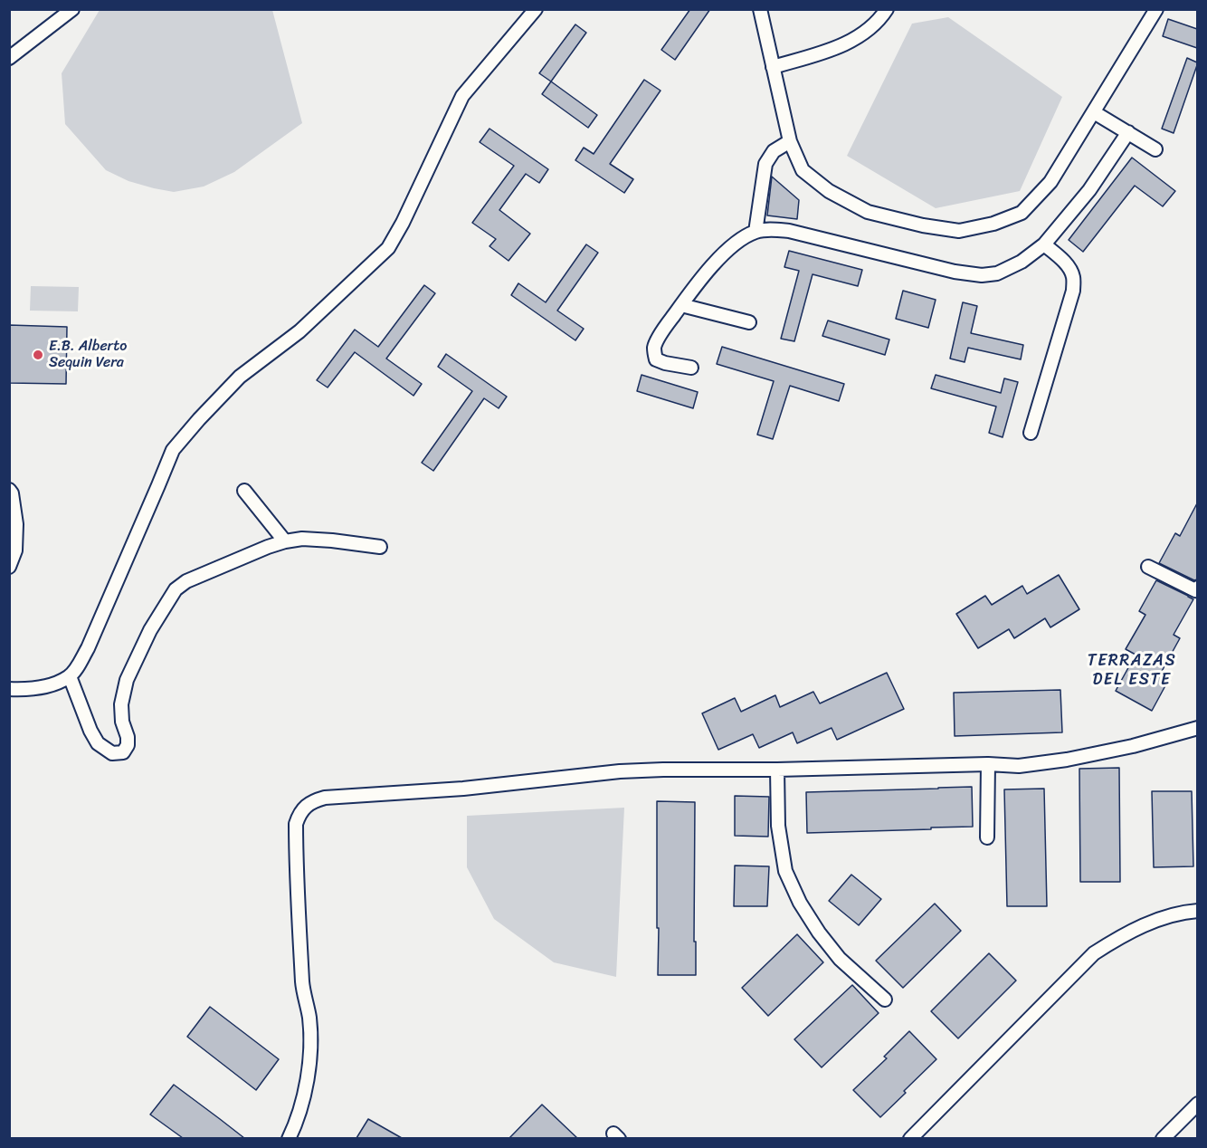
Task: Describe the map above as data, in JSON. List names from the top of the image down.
{
  "districts": ["TERRAZAS DEL ESTE"],
  "places": ["E.B. Alberto Sequin Vera"]
}
